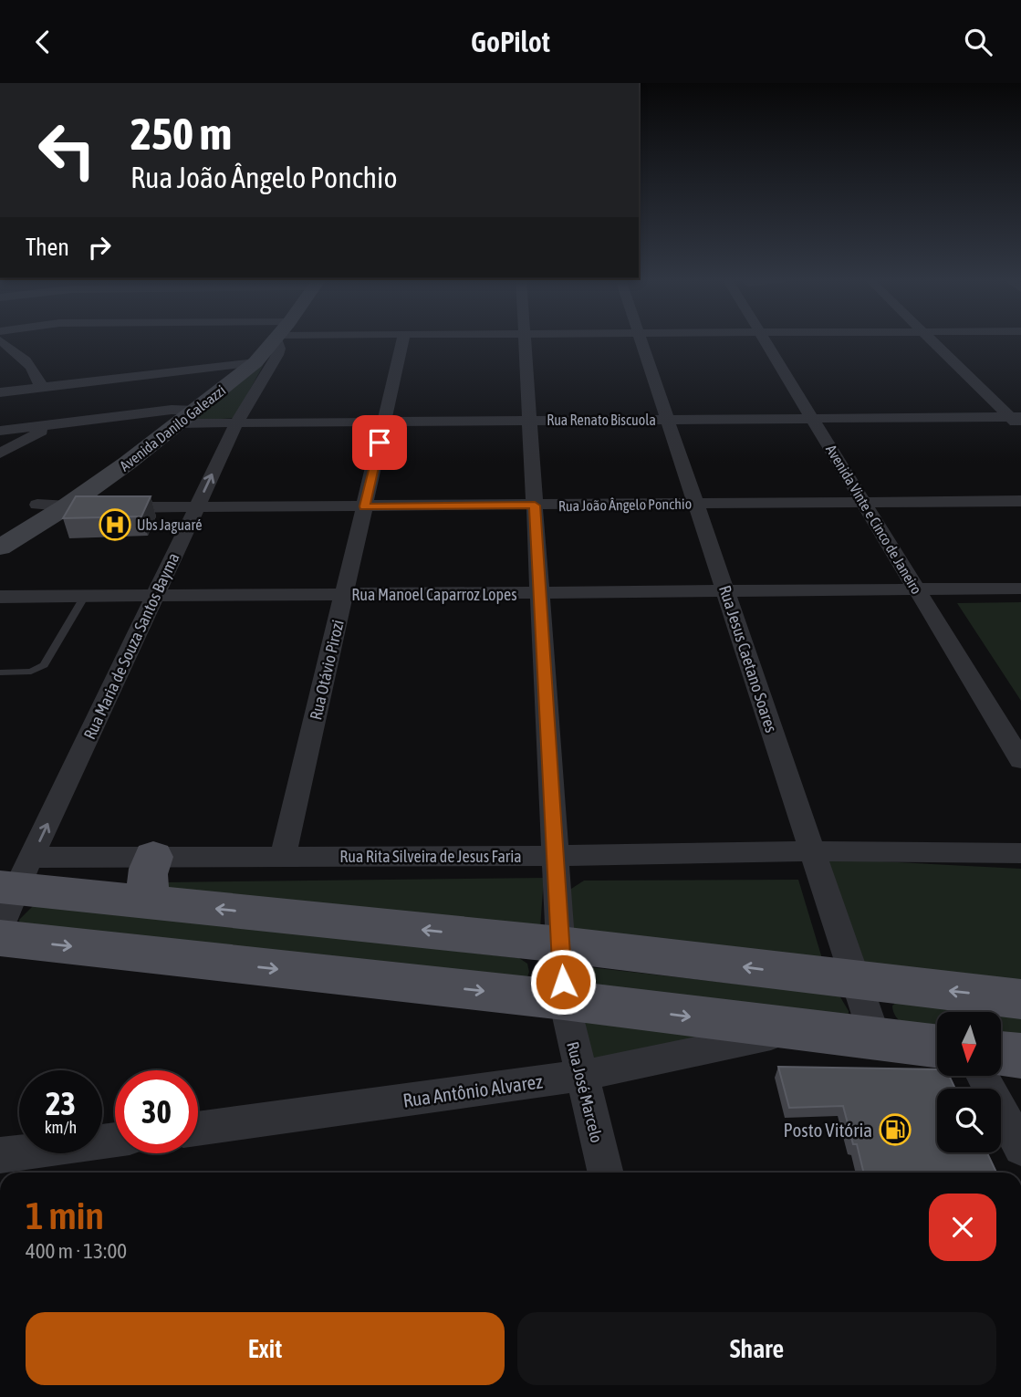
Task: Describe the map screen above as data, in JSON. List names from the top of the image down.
{
  "streets": {
    "main road": ["Avenida Danilo Galeazzi"],
    "street": [
      "Rua Renato Biscuola",
      "Rua João Ângelo Ponchio",
      "Avenida Vinte e Cinco de Janeiro",
      "Rua Manoel Caparroz Lopes",
      "Rua Maria de Souza Santos Bayma",
      "Rua Jesus Caetano Soares",
      "Rua Otávio Pirozi",
      "Rua Rita Silveira de Jesus Faria",
      "Rua Antônio Alvarez",
      "Rua José Marcelo"
    ]
  },
  "crossings": [
    ["Rua Renato Biscuola", "Avenida Danilo Galeazzi"],
    ["Rua Renato Biscuola", "Avenida Vinte e Cinco de Janeiro"],
    ["Rua Renato Biscuola", "Rua Maria de Souza Santos Bayma"],
    ["Rua Renato Biscuola", "Rua Jesus Caetano Soares"],
    ["Rua Renato Biscuola", "Rua Otávio Pirozi"],
    ["Rua Renato Biscuola", "Rua José Marcelo"],
    ["Avenida Danilo Galeazzi", "Rua João Ângelo Ponchio"],
    ["Rua João Ângelo Ponchio", "Avenida Vinte e Cinco de Janeiro"],
    ["Rua João Ângelo Ponchio", "Rua Maria de Souza Santos Bayma"],
    ["Rua João Ângelo Ponchio", "Rua Jesus Caetano Soares"],
    ["Rua João Ângelo Ponchio", "Rua Otávio Pirozi"],
    ["Rua João Ângelo Ponchio", "Rua José Marcelo"],
    ["Avenida Vinte e Cinco de Janeiro", "Rua Manoel Caparroz Lopes"],
    ["Rua Manoel Caparroz Lopes", "Rua Maria de Souza Santos Bayma"],
    ["Rua Manoel Caparroz Lopes", "Rua Jesus Caetano Soares"],
    ["Rua Manoel Caparroz Lopes", "Rua Otávio Pirozi"],
    ["Rua Manoel Caparroz Lopes", "Rua José Marcelo"],
    ["Rua Maria de Souza Santos Bayma", "Rua Rita Silveira de Jesus Faria"],
    ["Rua Jesus Caetano Soares", "Rua Rita Silveira de Jesus Faria"],
    ["Rua Otávio Pirozi", "Rua Rita Silveira de Jesus Faria"],
    ["Rua Rita Silveira de Jesus Faria", "Rua José Marcelo"],
    ["Rua Antônio Alvarez", "Rua José Marcelo"]
  ],
  "one_way": ["Rua Maria de Souza Santos Bayma"],
  "places": {
    "hospital": ["Ubs Jaguaré"],
    "fuel station": ["Posto Vitória"]
  },
  "north": "bottom",
  "page": {
    "header": "GoPilot",
    "turn": ["250 m", "Rua João Ângelo Ponchio"],
    "then": "Then",
    "speed": "23 km/h",
    "limit": "30",
    "heading": ["1 min", "400 m · 13:00"],
    "buttons": ["Exit", "Share"]
  }
}
